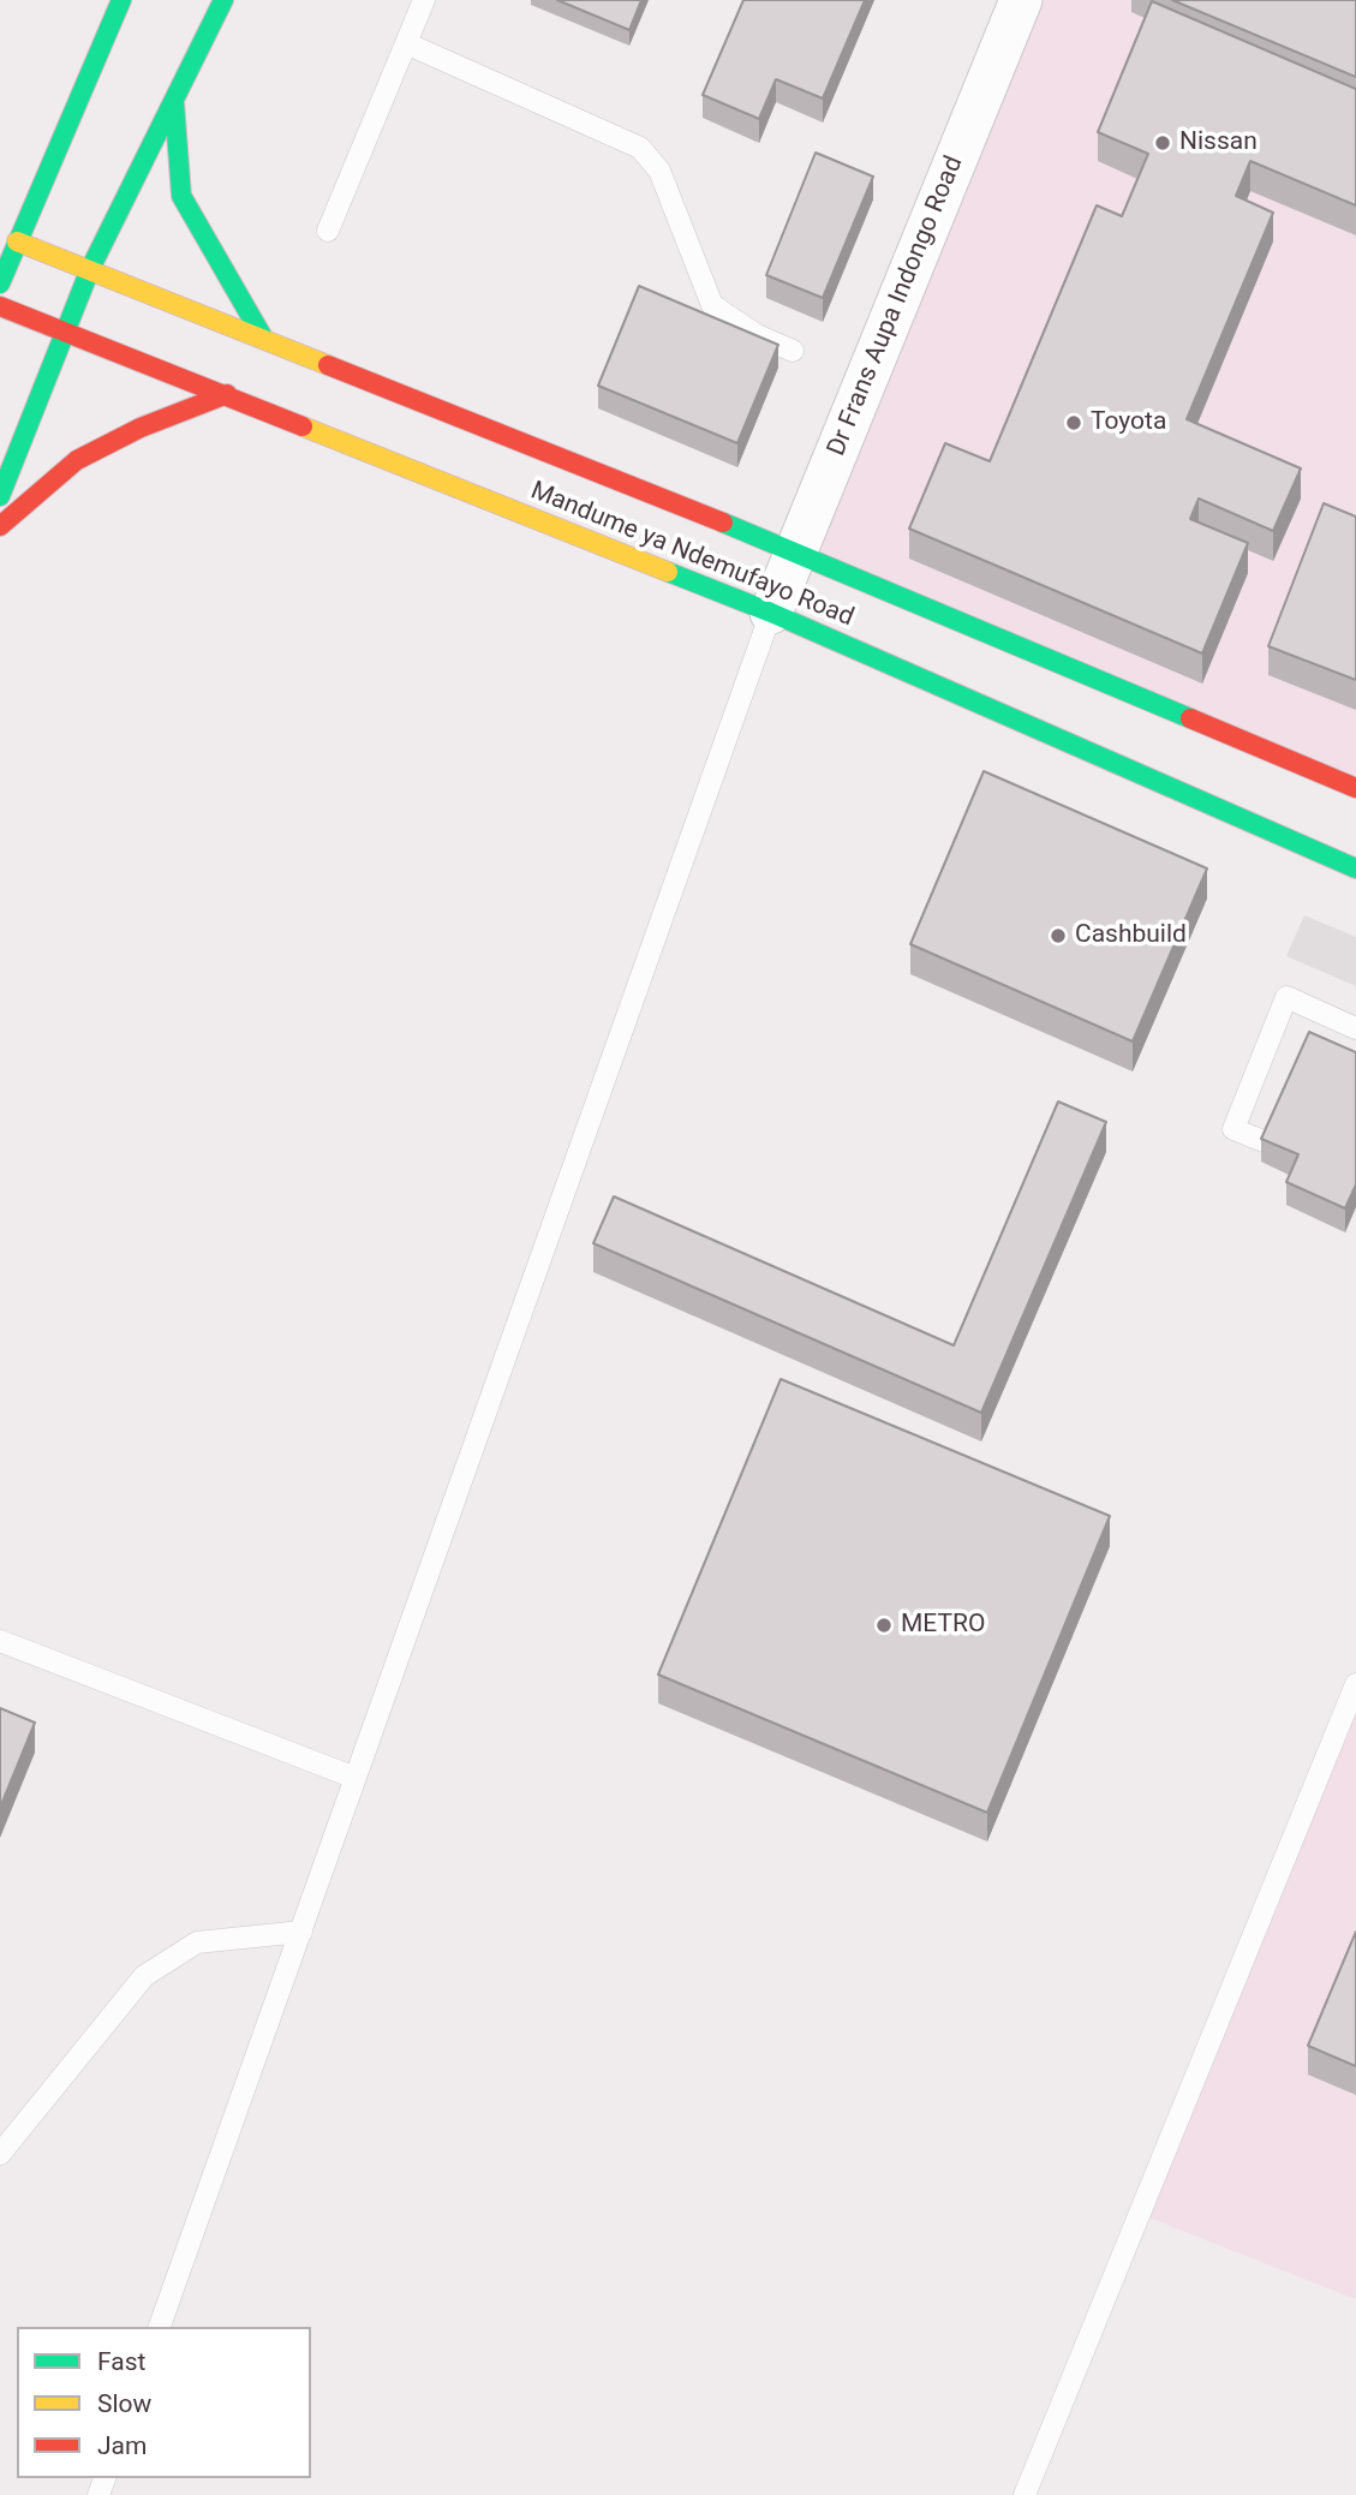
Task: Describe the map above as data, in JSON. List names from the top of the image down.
{
  "streets": {
    "main road": ["Mandume ya Ndemufayo Road"],
    "street": ["Dr Frans Aupa Indongo Road"]
  },
  "crossings": [
    ["Dr Frans Aupa Indongo Road", "Mandume ya Ndemufayo Road"]
  ],
  "places": [
    "Nissan",
    "Toyota",
    "Cashbuild",
    "METRO"
  ],
  "legend": ["Fast", "Slow", "Jam"]
}
